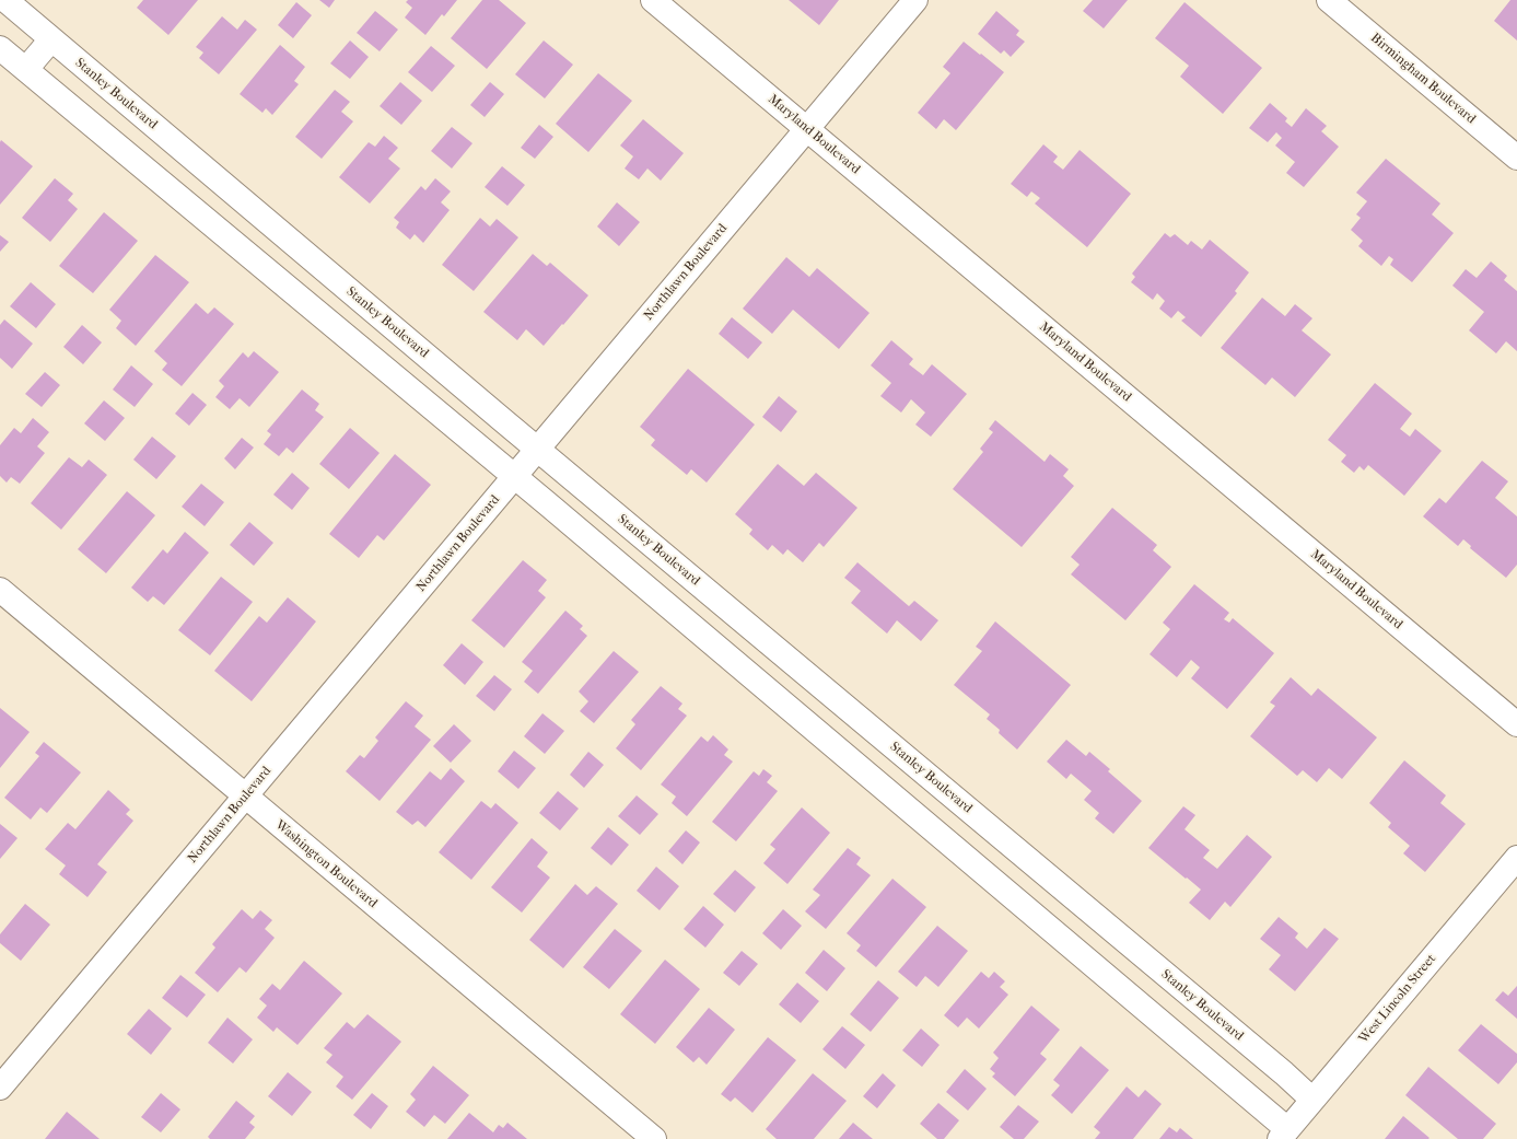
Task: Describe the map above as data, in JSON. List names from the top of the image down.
{
  "streets": {
    "street": [
      "Birmingham Boulevard",
      "Stanley Boulevard",
      "Maryland Boulevard",
      "Northlawn Boulevard",
      "Washington Boulevard",
      "West Lincoln Street"
    ]
  },
  "crossings": [
    ["Stanley Boulevard", "Northlawn Boulevard"],
    ["Stanley Boulevard", "West Lincoln Street"],
    ["Maryland Boulevard", "Northlawn Boulevard"],
    ["Northlawn Boulevard", "Washington Boulevard"]
  ]
}
